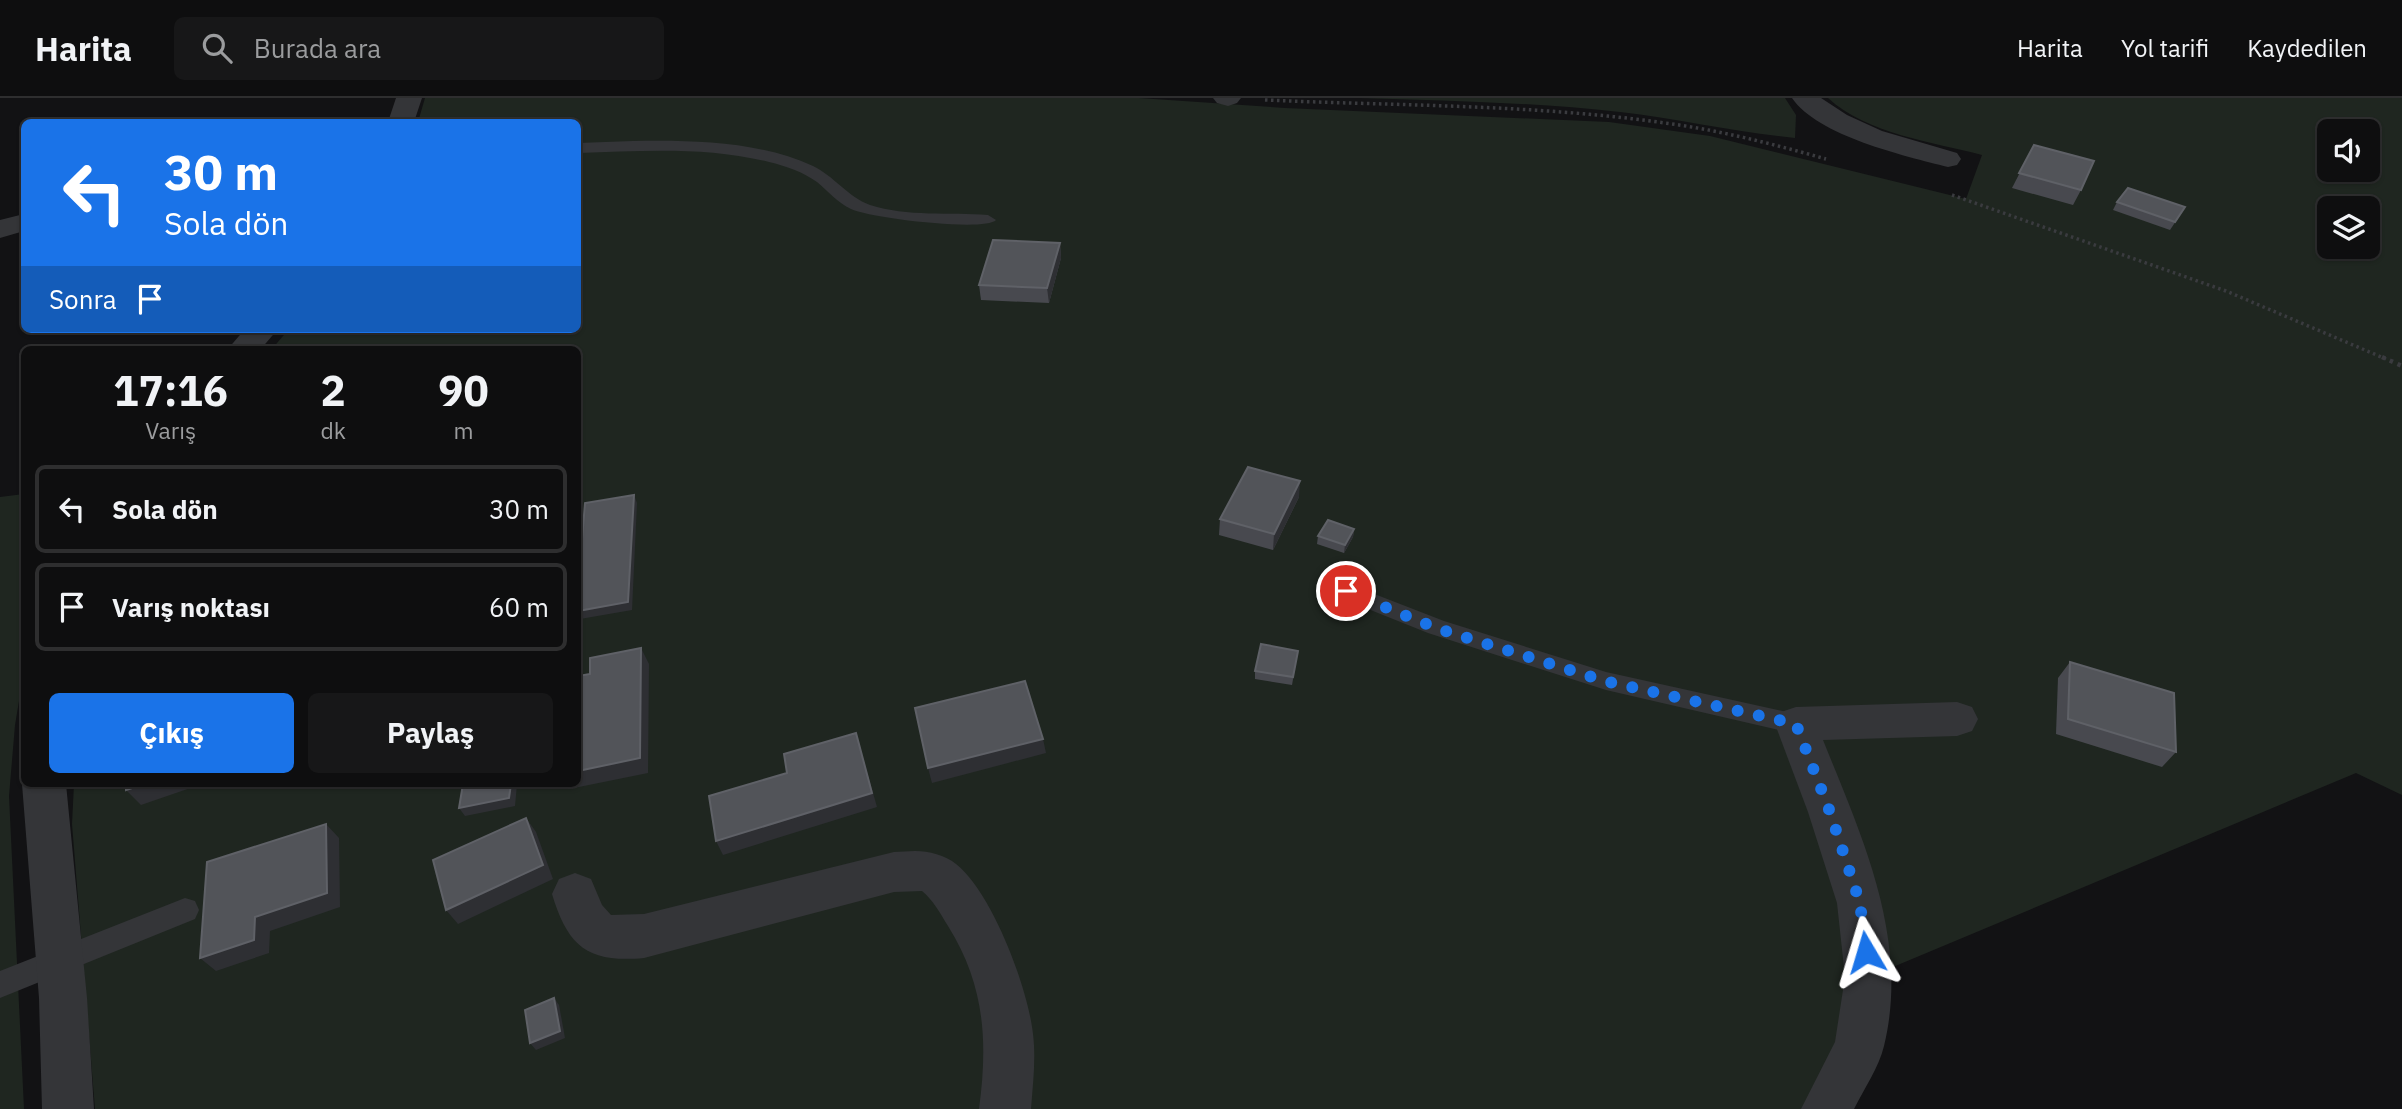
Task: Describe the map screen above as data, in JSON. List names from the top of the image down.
{
  "page": {
    "header": "Harita",
    "search": "Burada ara",
    "nav": ["Harita", "Yol tarifi", "Kaydedilen"],
    "turn": ["30 m", "Sola dön"],
    "then": "Sonra",
    "eta": [
      "17:16",
      "Varış",
      "2",
      "dk",
      "90",
      "m"
    ],
    "list": [
      {
        "name": "Sola dön",
        "value": "30 m"
      },
      {
        "name": "Varış noktası",
        "value": "60 m"
      }
    ],
    "buttons": ["Çıkış", "Paylaş"]
  }
}
